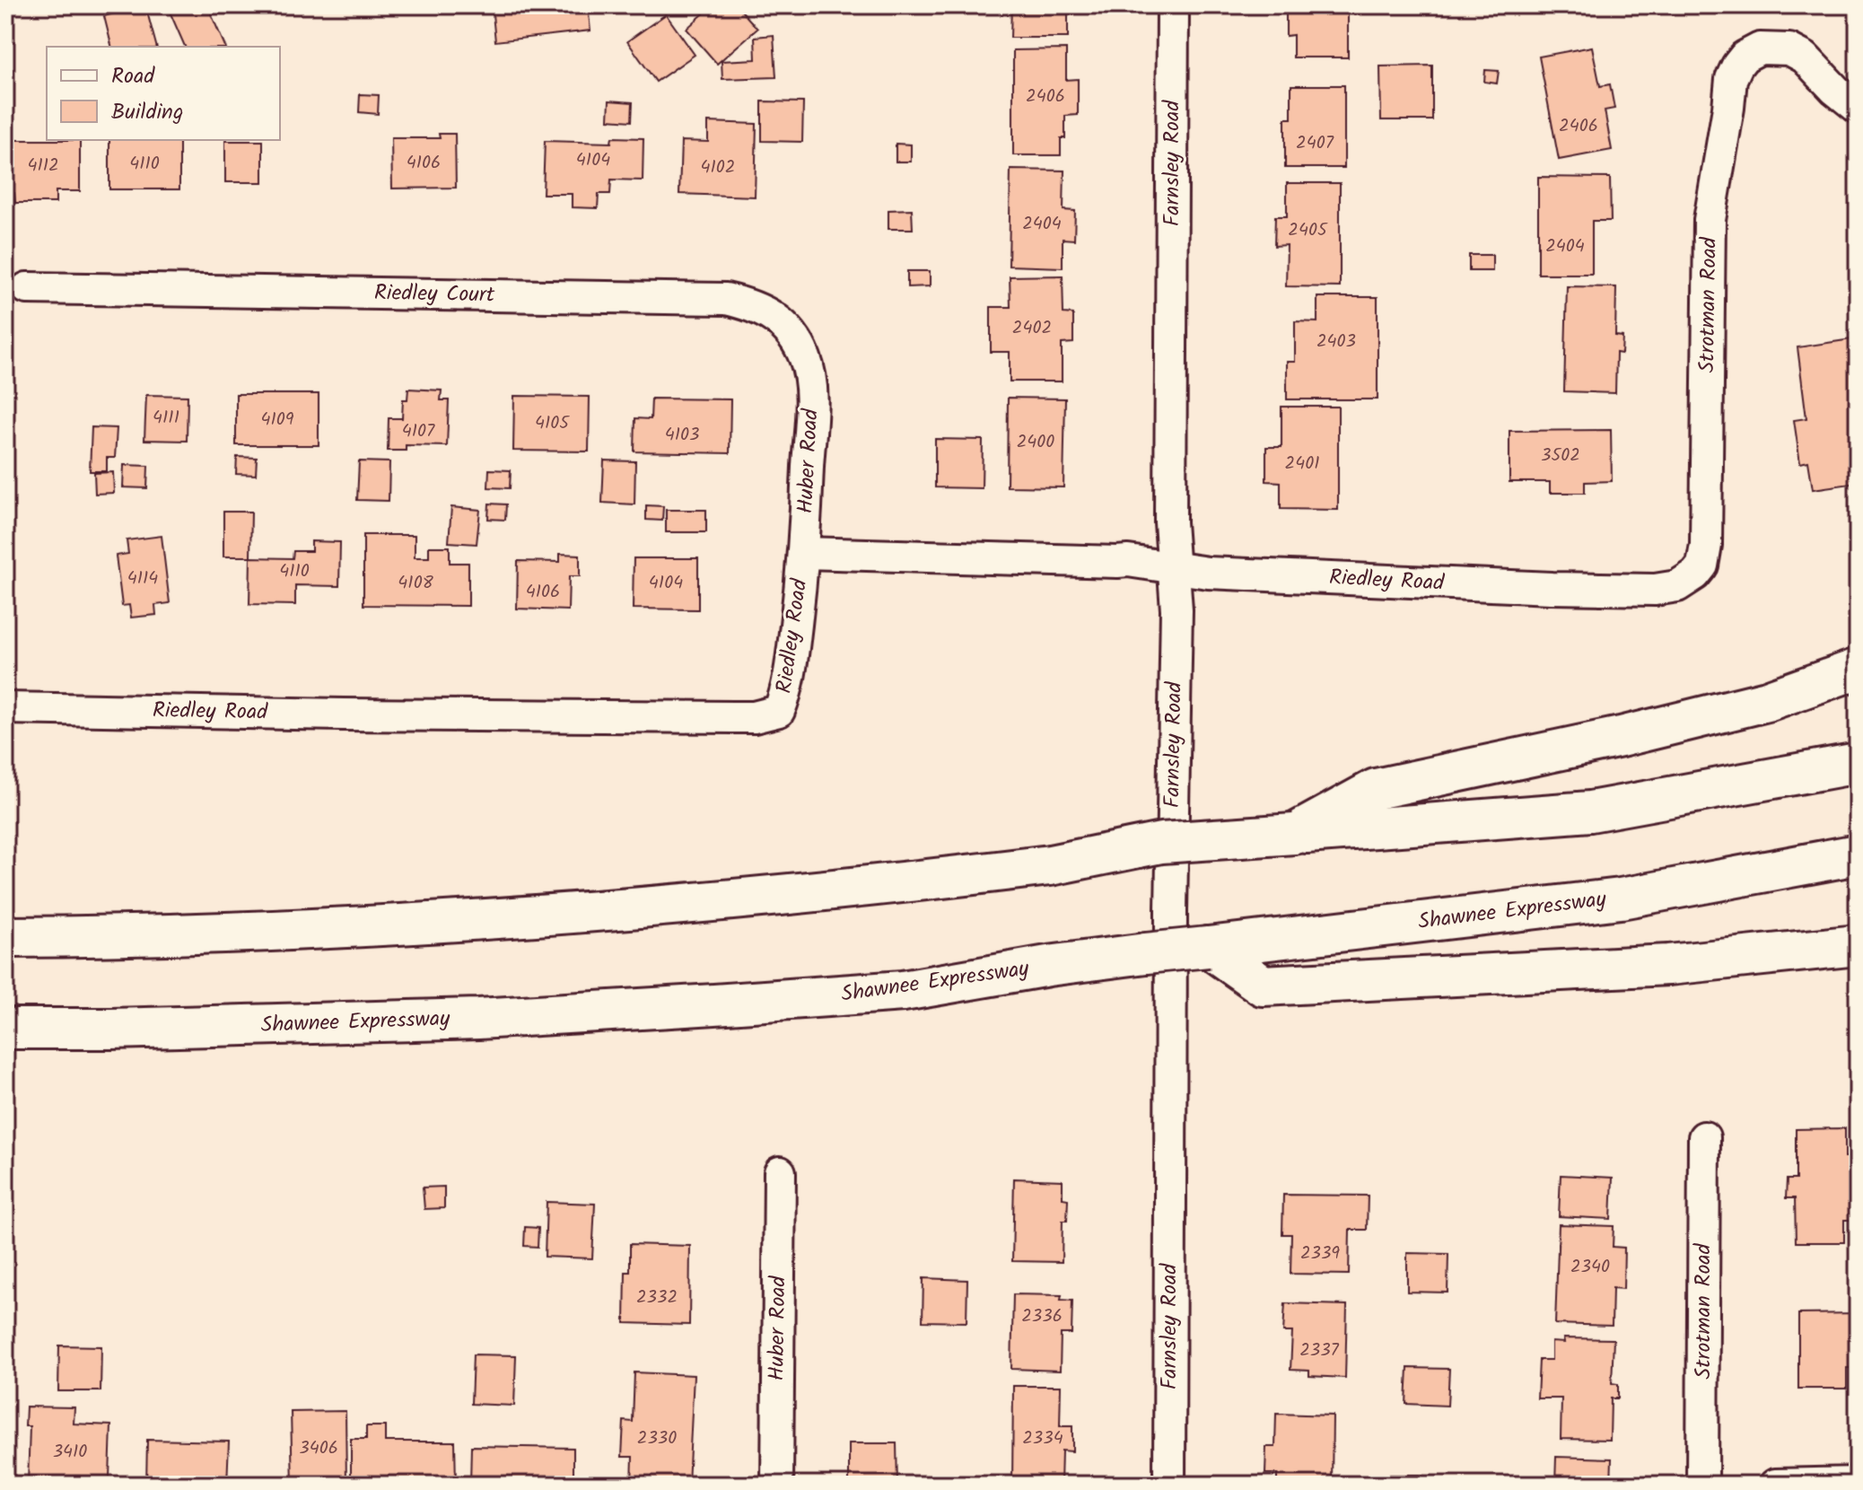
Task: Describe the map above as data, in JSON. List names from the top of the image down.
{
  "streets": {
    "highway": ["Shawnee Expressway"],
    "street": [
      "Farnsley Road",
      "Riedley Court",
      "Strotman Road",
      "Huber Road",
      "Riedley Road"
    ]
  },
  "crossings": [
    ["Farnsley Road", "Riedley Road"],
    ["Riedley Court", "Huber Road"],
    ["Strotman Road", "Riedley Road"],
    ["Huber Road", "Riedley Road"]
  ],
  "house_numbers": [
    "2406",
    "2406",
    "2407",
    "4104",
    "4106",
    "4110",
    "4112",
    "4102",
    "2404",
    "2405",
    "2404",
    "2402",
    "2403",
    "4111",
    "4109",
    "4105",
    "4107",
    "4103",
    "2400",
    "3502",
    "2401",
    "4110",
    "4114",
    "4108",
    "4104",
    "4106",
    "2339",
    "2340",
    "2332",
    "2336",
    "2337",
    "2330",
    "2334",
    "3406",
    "3410"
  ],
  "legend": ["Road", "Building"]
}
